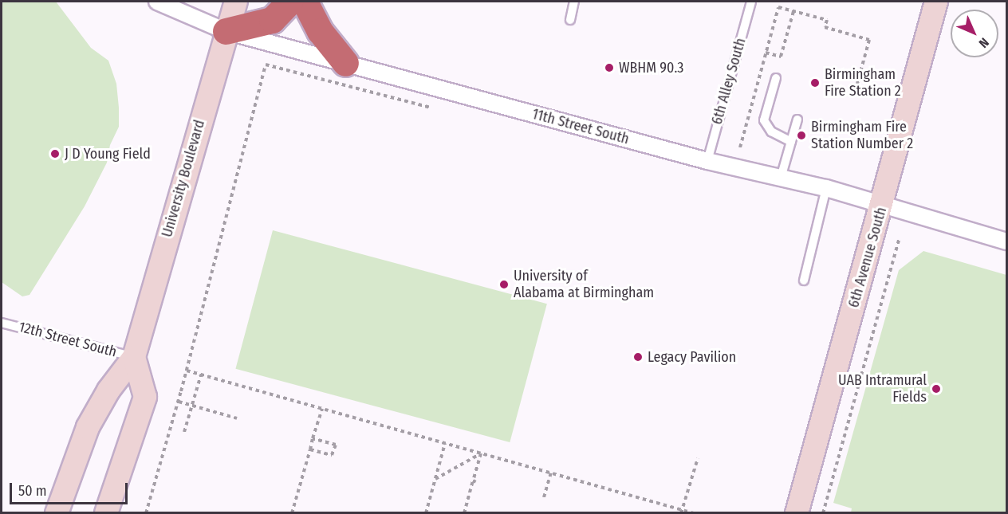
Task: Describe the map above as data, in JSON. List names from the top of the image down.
{
  "streets": {
    "main road": ["University Boulevard", "6th Avenue South"],
    "street": ["11th Street South"],
    "lane": ["6th Alley South", "12th Street South"]
  },
  "crossings": [
    ["6th Alley South", "11th Street South"],
    ["11th Street South", "University Boulevard"],
    ["11th Street South", "6th Avenue South"],
    ["University Boulevard", "12th Street South"]
  ],
  "places": [
    "WBHM 90.3",
    "Birmingham Fire Station 2",
    "Birmingham Fire Station Number 2",
    "J D Young Field",
    "University of Alabama at Birmingham",
    "Legacy Pavilion",
    "UAB Intramural Fields"
  ],
  "scale_bar": "50 m",
  "north": "bottom right"
}
